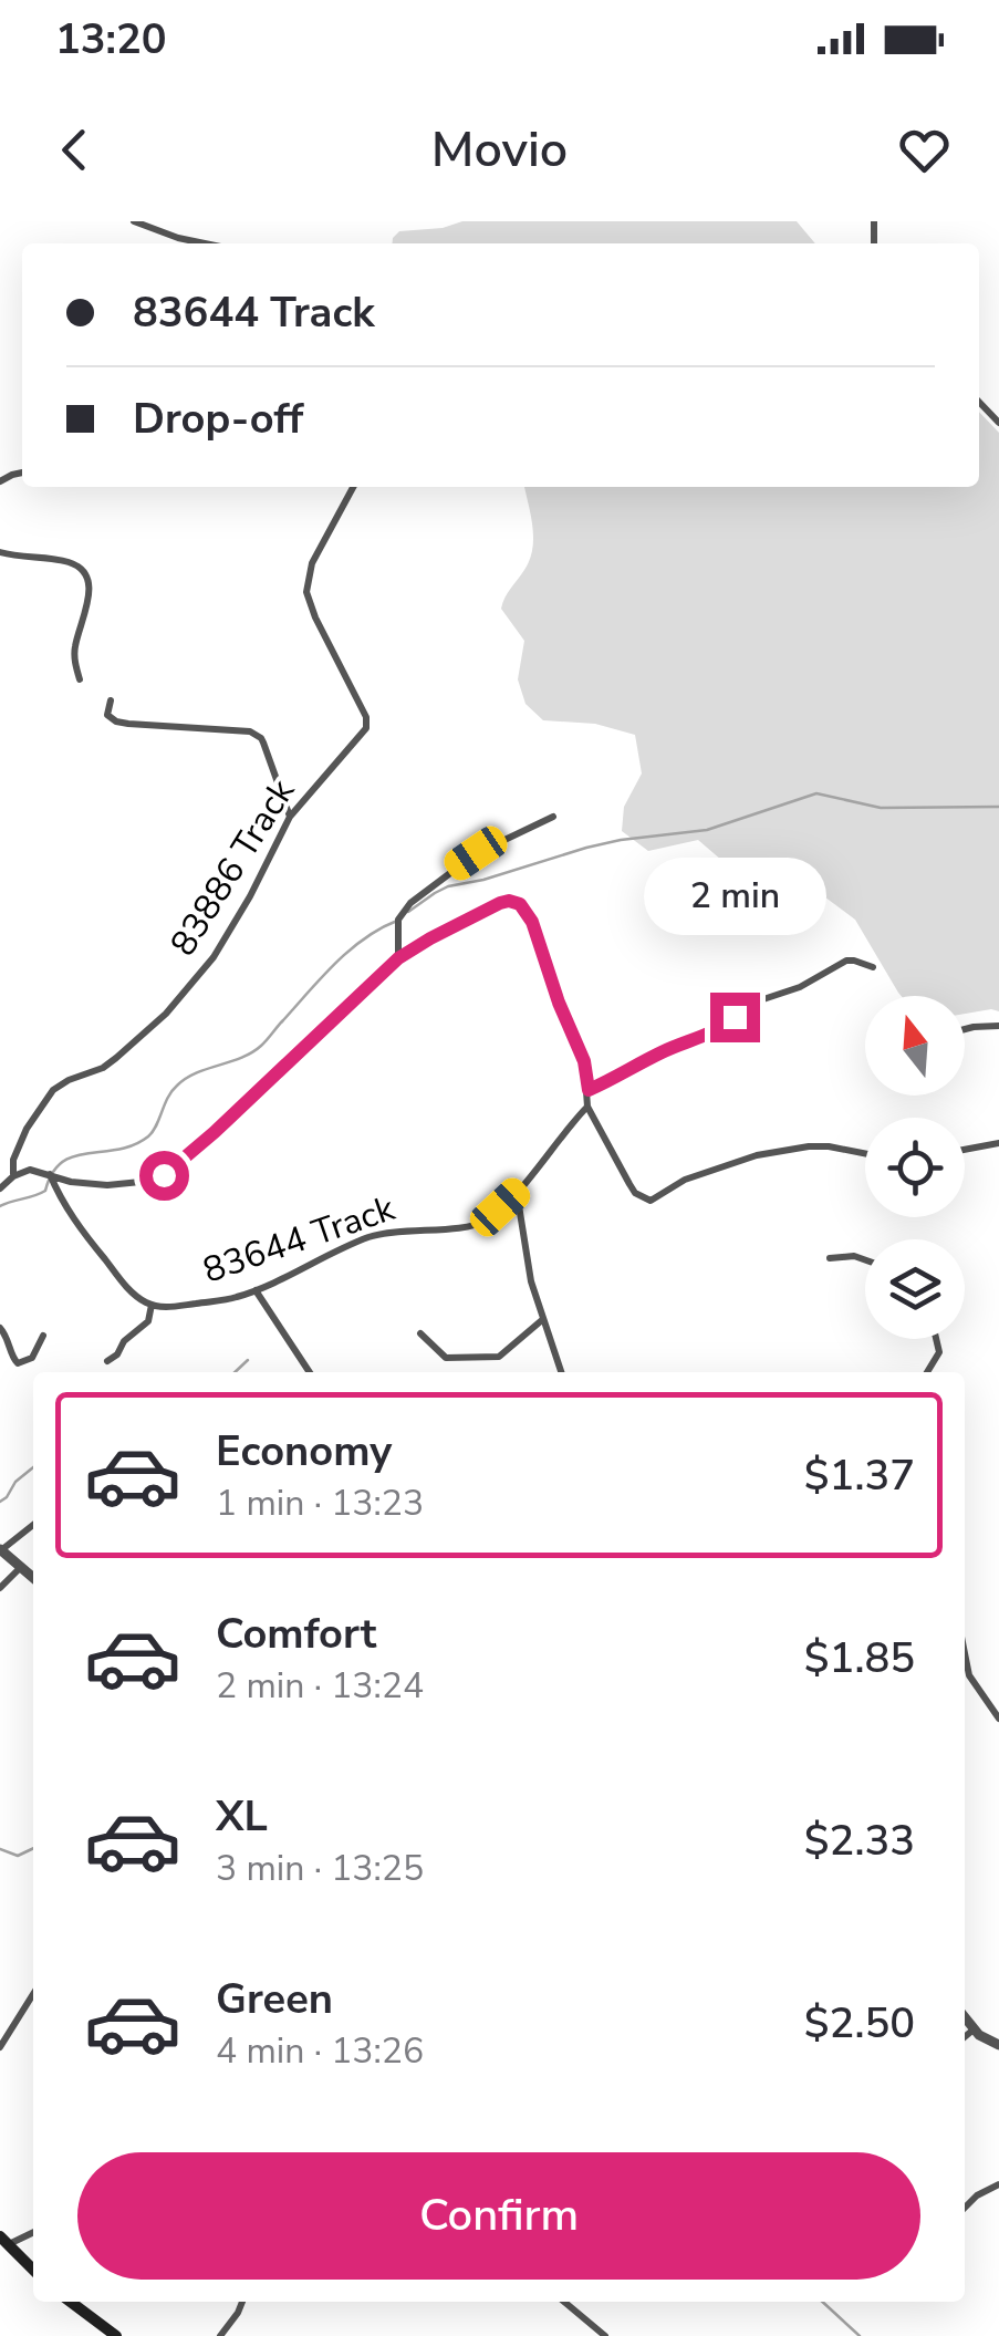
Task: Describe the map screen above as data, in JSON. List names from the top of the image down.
{
  "streets": {
    "street": ["83886 Track", "83644 Track"]
  },
  "north": "top",
  "page": {
    "status": "13:20",
    "header": "Movio",
    "banner": ["83644 Track", "Drop-off"],
    "bubble": "2 min",
    "list": [
      {
        "name": "Economy",
        "note": "1 min · 13:23",
        "value": "$1.37"
      },
      {
        "name": "Comfort",
        "note": "2 min · 13:24",
        "value": "$1.85"
      },
      {
        "name": "XL",
        "note": "3 min · 13:25",
        "value": "$2.33"
      },
      {
        "name": "Green",
        "note": "4 min · 13:26",
        "value": "$2.50"
      }
    ],
    "buttons": "Confirm"
  }
}
